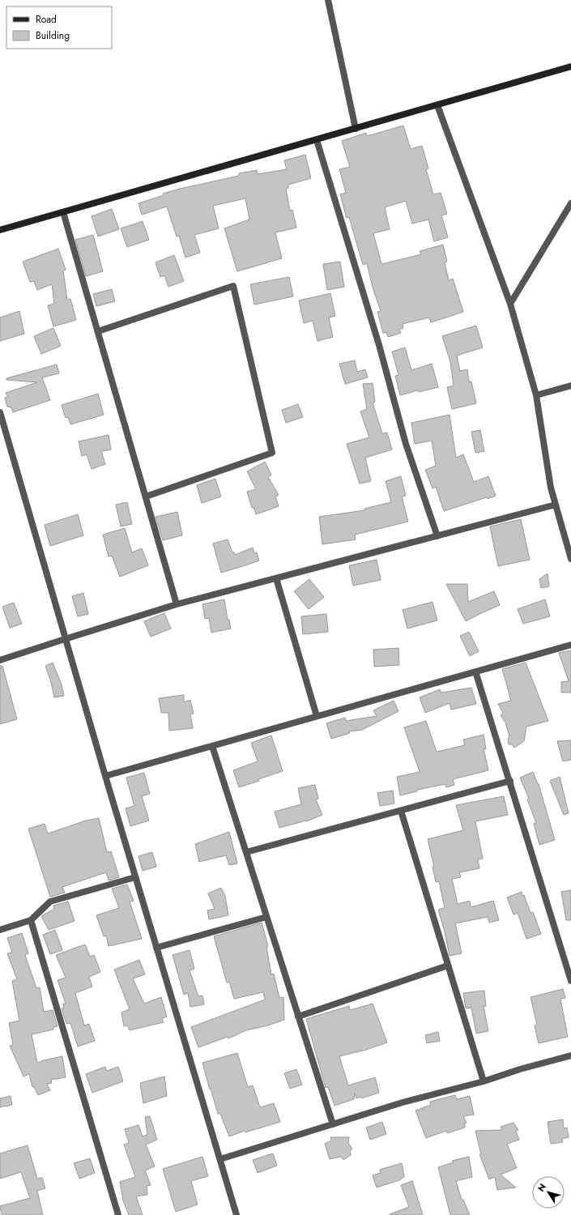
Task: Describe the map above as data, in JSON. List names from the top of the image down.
{
  "legend": ["Road", "Building"],
  "north": "top left"
}
